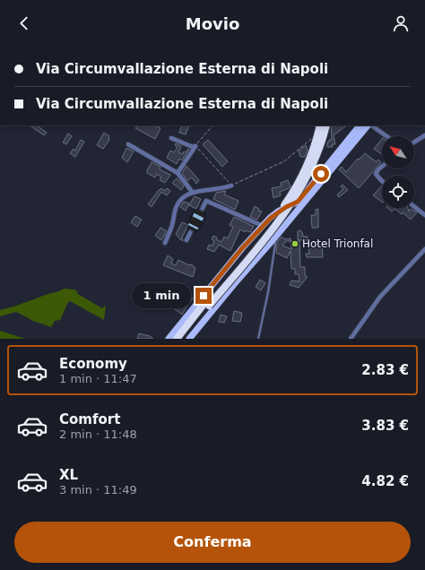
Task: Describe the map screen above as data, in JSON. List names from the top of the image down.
{
  "places": ["Hotel Trionfal"],
  "north": "top left",
  "page": {
    "header": "Movio",
    "banner": ["Via Circumvallazione Esterna di Napoli", "Via Circumvallazione Esterna di Napoli"],
    "bubble": "1 min",
    "list": [
      {
        "name": "Economy",
        "note": "1 min · 11:47",
        "value": "2.83 €"
      },
      {
        "name": "Comfort",
        "note": "2 min · 11:48",
        "value": "3.83 €"
      },
      {
        "name": "XL",
        "note": "3 min · 11:49",
        "value": "4.82 €"
      }
    ],
    "buttons": "Conferma"
  }
}
